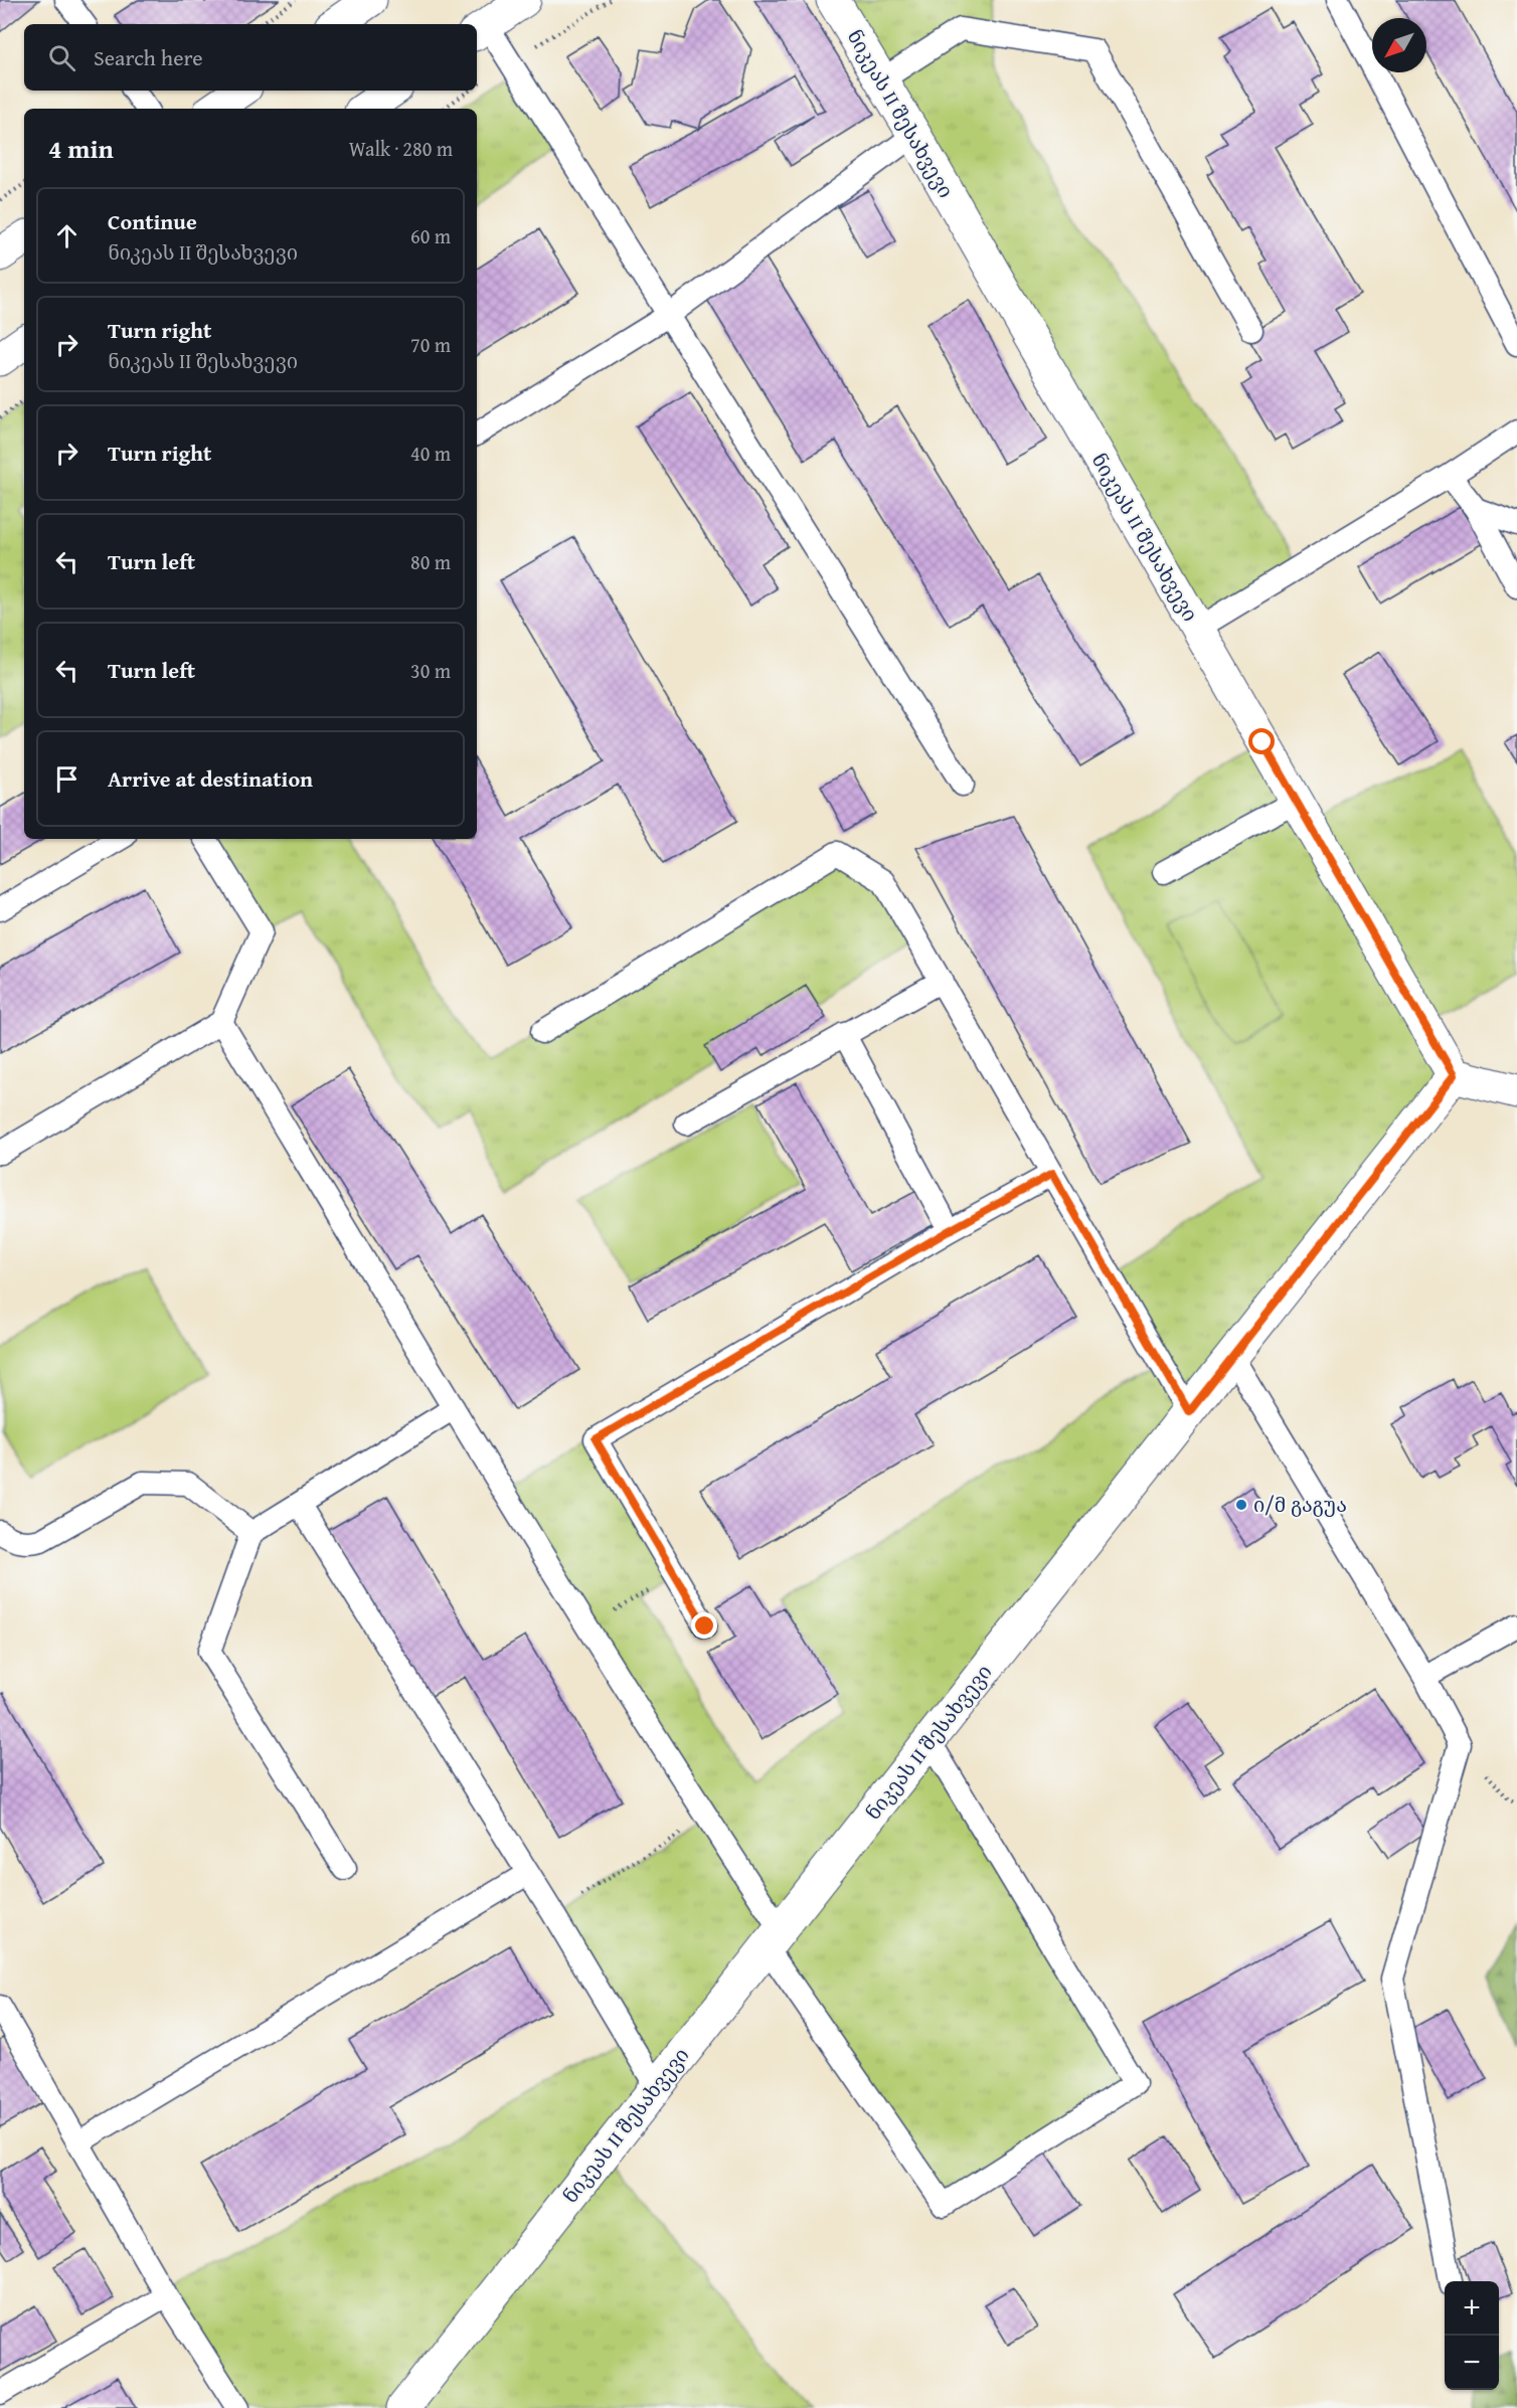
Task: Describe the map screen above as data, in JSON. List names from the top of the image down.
{
  "streets": {
    "street": ["ნიკეას II შესახვევი"]
  },
  "places": ["ი/მ გაგუა"],
  "north": "bottom left",
  "page": {
    "search": "Search here",
    "heading": ["4 min", "Walk · 280 m"],
    "list": [
      ["Continue", "ნიკეას II შესახვევი", "60 m"],
      ["Turn right", "ნიკეას II შესახვევი", "70 m"],
      ["Turn right", "40 m"],
      ["Turn left", "80 m"],
      ["Turn left", "30 m"],
      "Arrive at destination"
    ],
    "map_buttons": ["+", "−"]
  }
}
